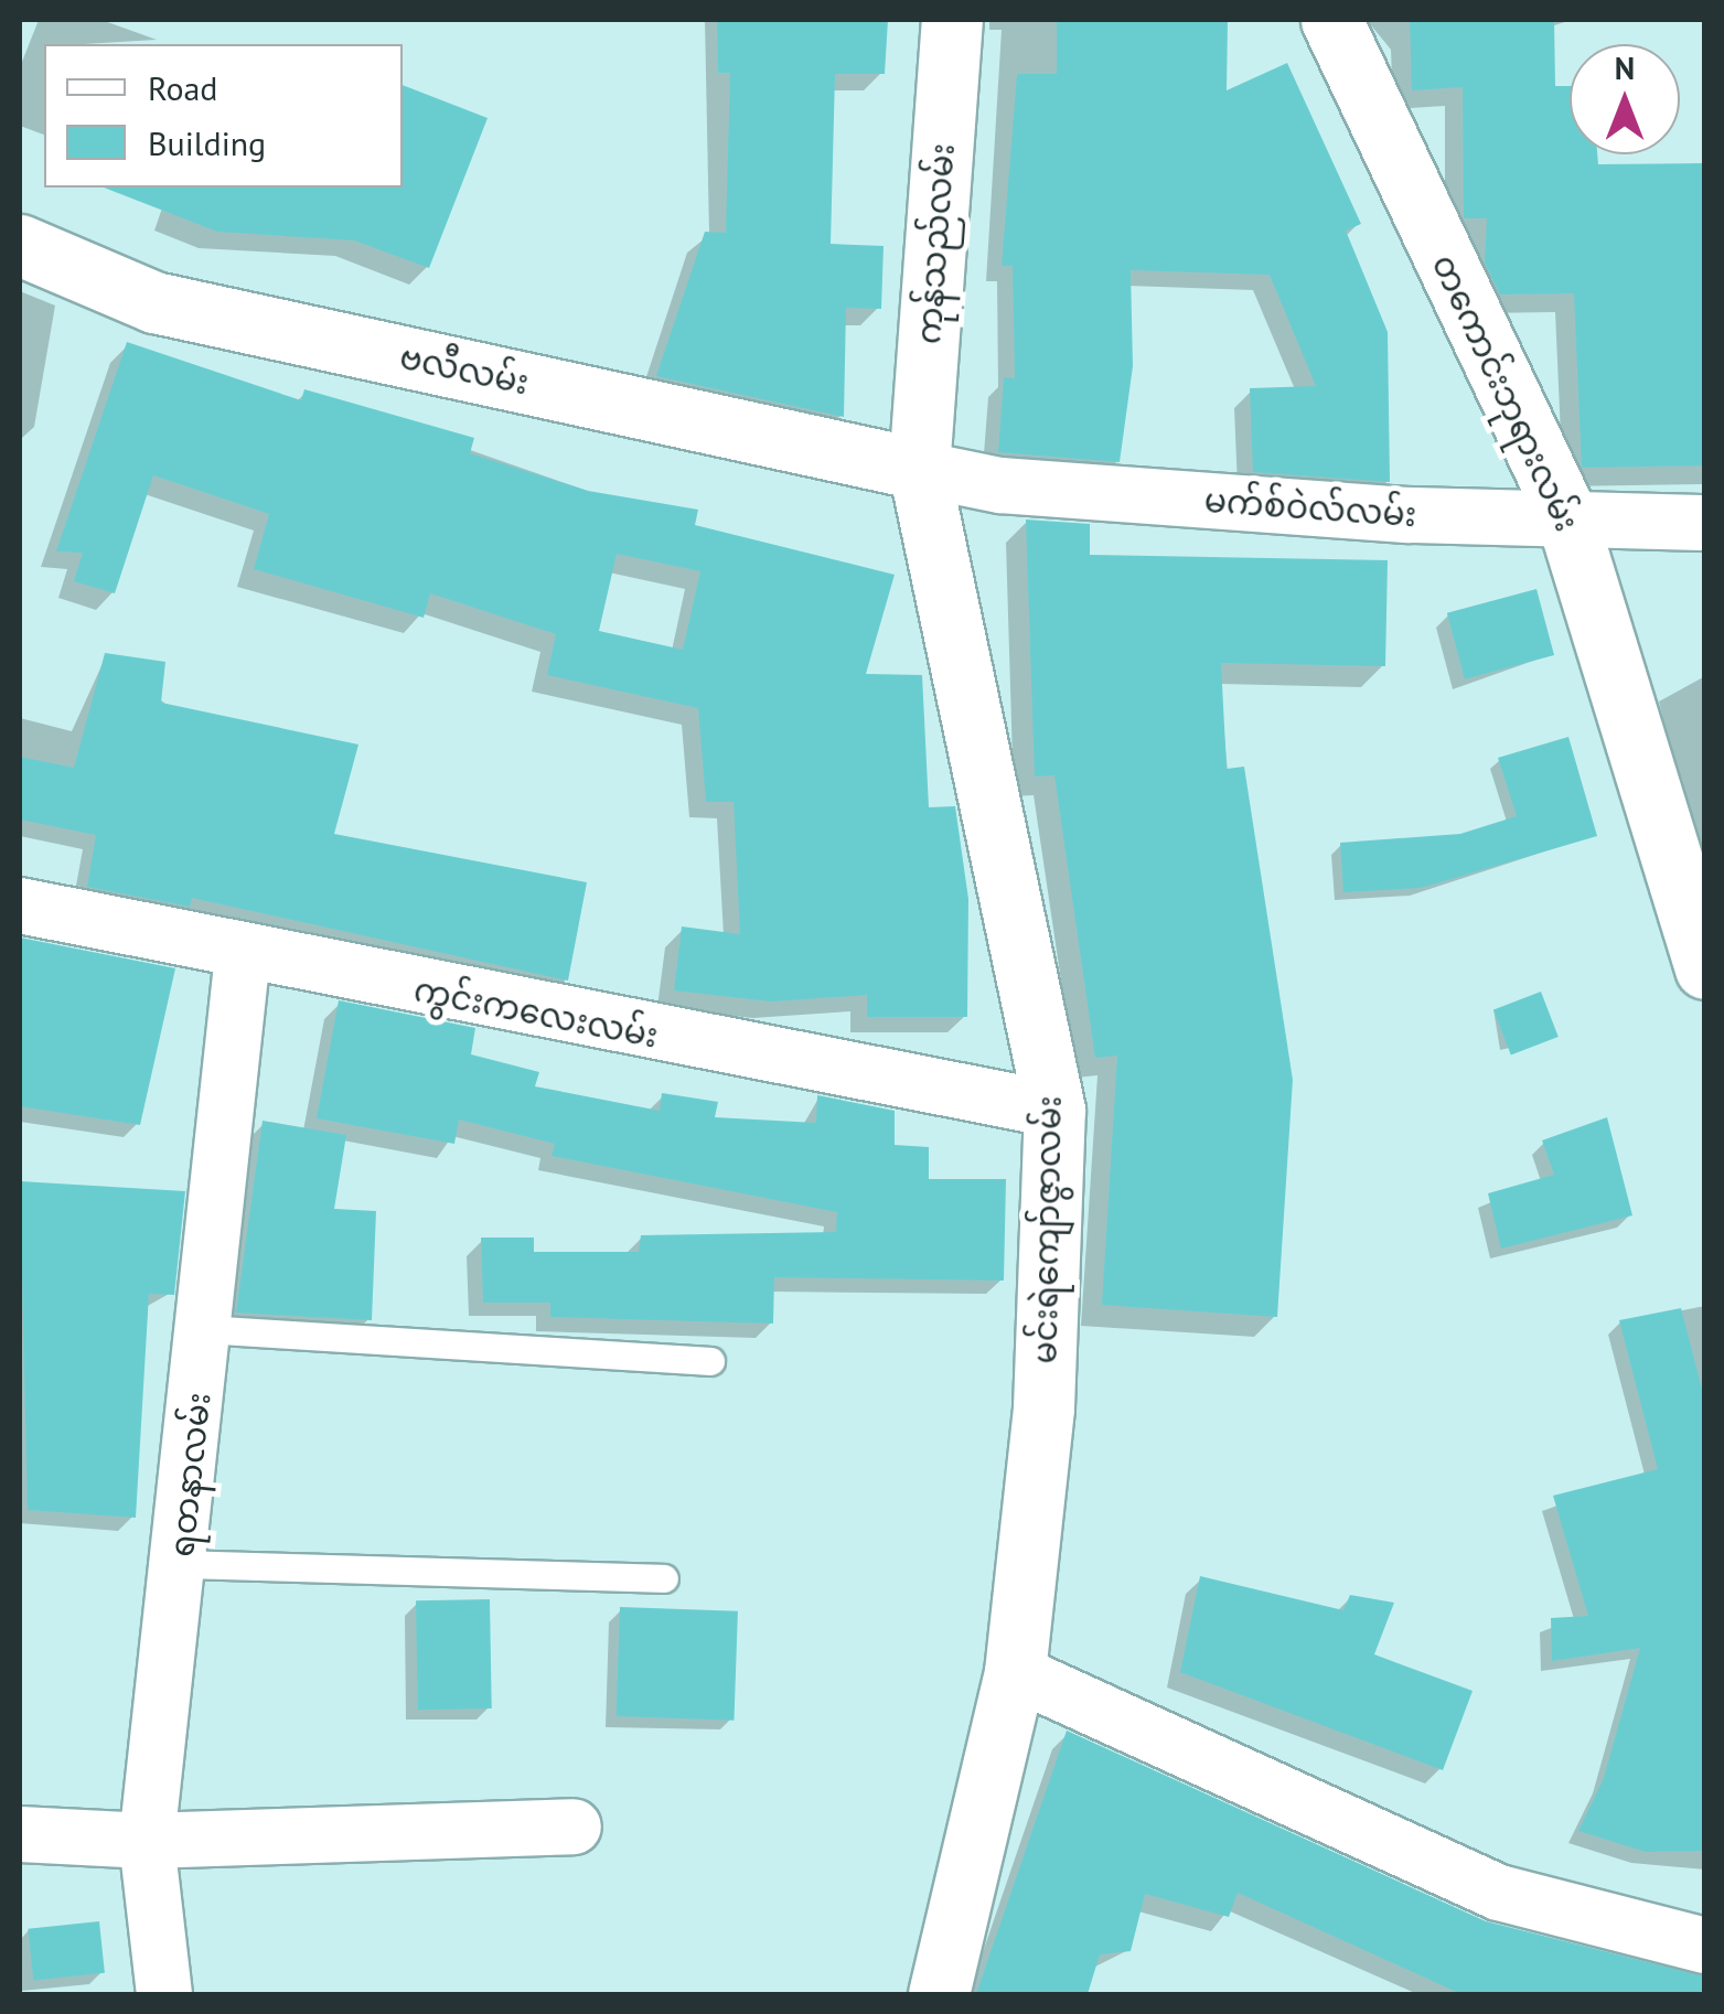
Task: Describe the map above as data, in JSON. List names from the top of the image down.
{
  "streets": {
    "street": [
      "ကုန်သည်လမ်း",
      "ဗလီလမ်း",
      "တကောင်းဘုရားလမ်း",
      "မက်စ်ဝဲလ်လမ်း",
      "ကွင်းကလေးလမ်း",
      "မင်းရဲကျော်ဇွာလမ်း",
      "ရတနာလမ်း"
    ]
  },
  "crossings": [
    ["ကုန်သည်လမ်း", "ဗလီလမ်း"],
    ["ကုန်သည်လမ်း", "မက်စ်ဝဲလ်လမ်း"],
    ["ကုန်သည်လမ်း", "မင်းရဲကျော်ဇွာလမ်း"],
    ["ဗလီလမ်း", "မက်စ်ဝဲလ်လမ်း"],
    ["ဗလီလမ်း", "မင်းရဲကျော်ဇွာလမ်း"],
    ["တကောင်းဘုရားလမ်း", "မက်စ်ဝဲလ်လမ်း"],
    ["မက်စ်ဝဲလ်လမ်း", "မင်းရဲကျော်ဇွာလမ်း"],
    ["ကွင်းကလေးလမ်း", "မင်းရဲကျော်ဇွာလမ်း"],
    ["ကွင်းကလေးလမ်း", "ရတနာလမ်း"]
  ],
  "legend": ["Road", "Building"],
  "north": "top"
}
